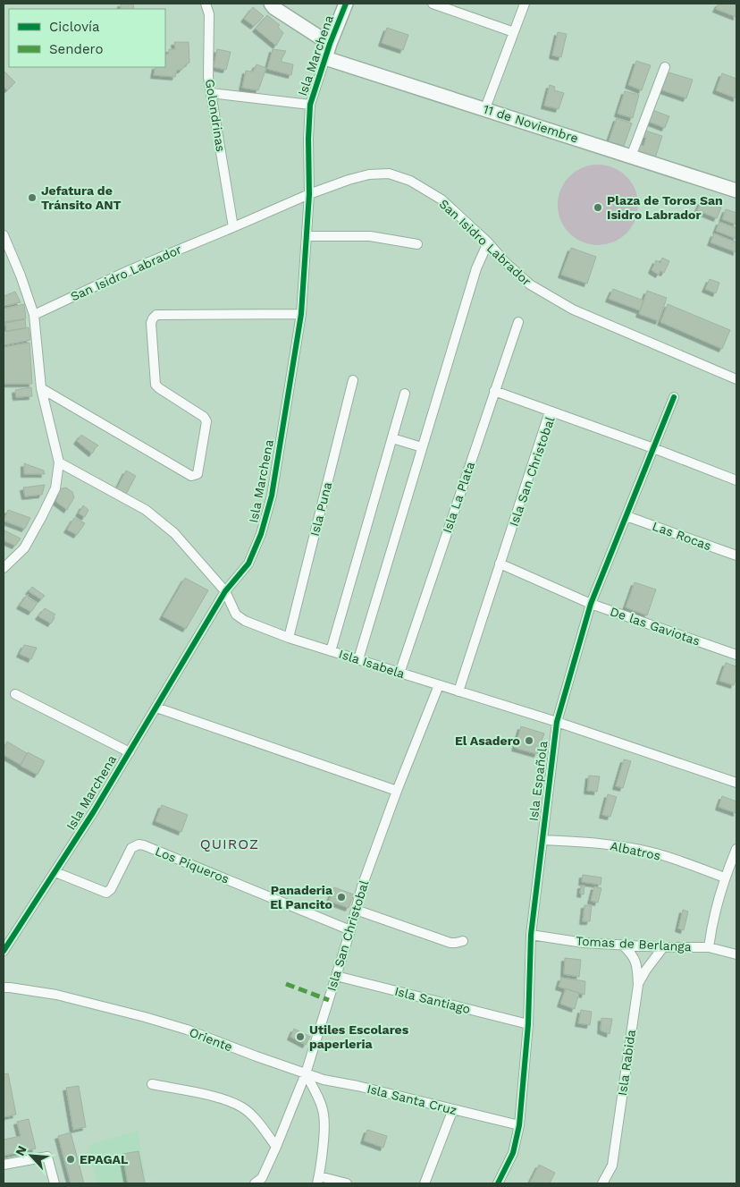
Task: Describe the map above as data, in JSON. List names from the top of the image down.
{
  "streets": {
    "street": [
      "Isla Marchena",
      "Golondrinas",
      "11 de Noviembre",
      "San Isidro Labrador",
      "Isla San Christobal",
      "Isla La Plata",
      "Isla Puna",
      "Las Rocas",
      "De las Gaviotas",
      "Isla Isabela",
      "Isla Española",
      "Albatros",
      "Los Piqueros",
      "Tomas de Berlanga",
      "Isla Santiago",
      "Oriente",
      "Isla Rabida",
      "Isla Santa Cruz"
    ]
  },
  "crossings": [
    ["Isla Marchena", "11 de Noviembre"],
    ["Isla Marchena", "San Isidro Labrador"],
    ["Isla Marchena", "Isla Isabela"],
    ["Isla Marchena", "Los Piqueros"],
    ["Golondrinas", "San Isidro Labrador"],
    ["Isla San Christobal", "De las Gaviotas"],
    ["Isla San Christobal", "Isla Isabela"],
    ["Isla San Christobal", "Isla Española"],
    ["Isla San Christobal", "Los Piqueros"],
    ["Isla San Christobal", "Isla Santiago"],
    ["Isla San Christobal", "Oriente"],
    ["Isla San Christobal", "Isla Santa Cruz"],
    ["Isla La Plata", "Isla Isabela"],
    ["Isla Puna", "Isla Isabela"],
    ["Las Rocas", "Isla Española"],
    ["De las Gaviotas", "Isla Española"],
    ["Isla Isabela", "Isla Española"],
    ["Isla Española", "Albatros"],
    ["Isla Española", "Tomas de Berlanga"],
    ["Isla Española", "Isla Santiago"],
    ["Isla Española", "Isla Santa Cruz"],
    ["Tomas de Berlanga", "Isla Rabida"],
    ["Oriente", "Isla Santa Cruz"]
  ],
  "districts": ["QUIROZ"],
  "places": [
    "Jefatura de Tránsito ANT",
    "Plaza de Toros San Isidro Labrador",
    "El Asadero",
    "Panaderia El Pancito",
    "Utiles Escolares paperleria",
    "EPAGAL"
  ],
  "legend": ["Ciclovía", "Sendero"],
  "north": "top left"
}
